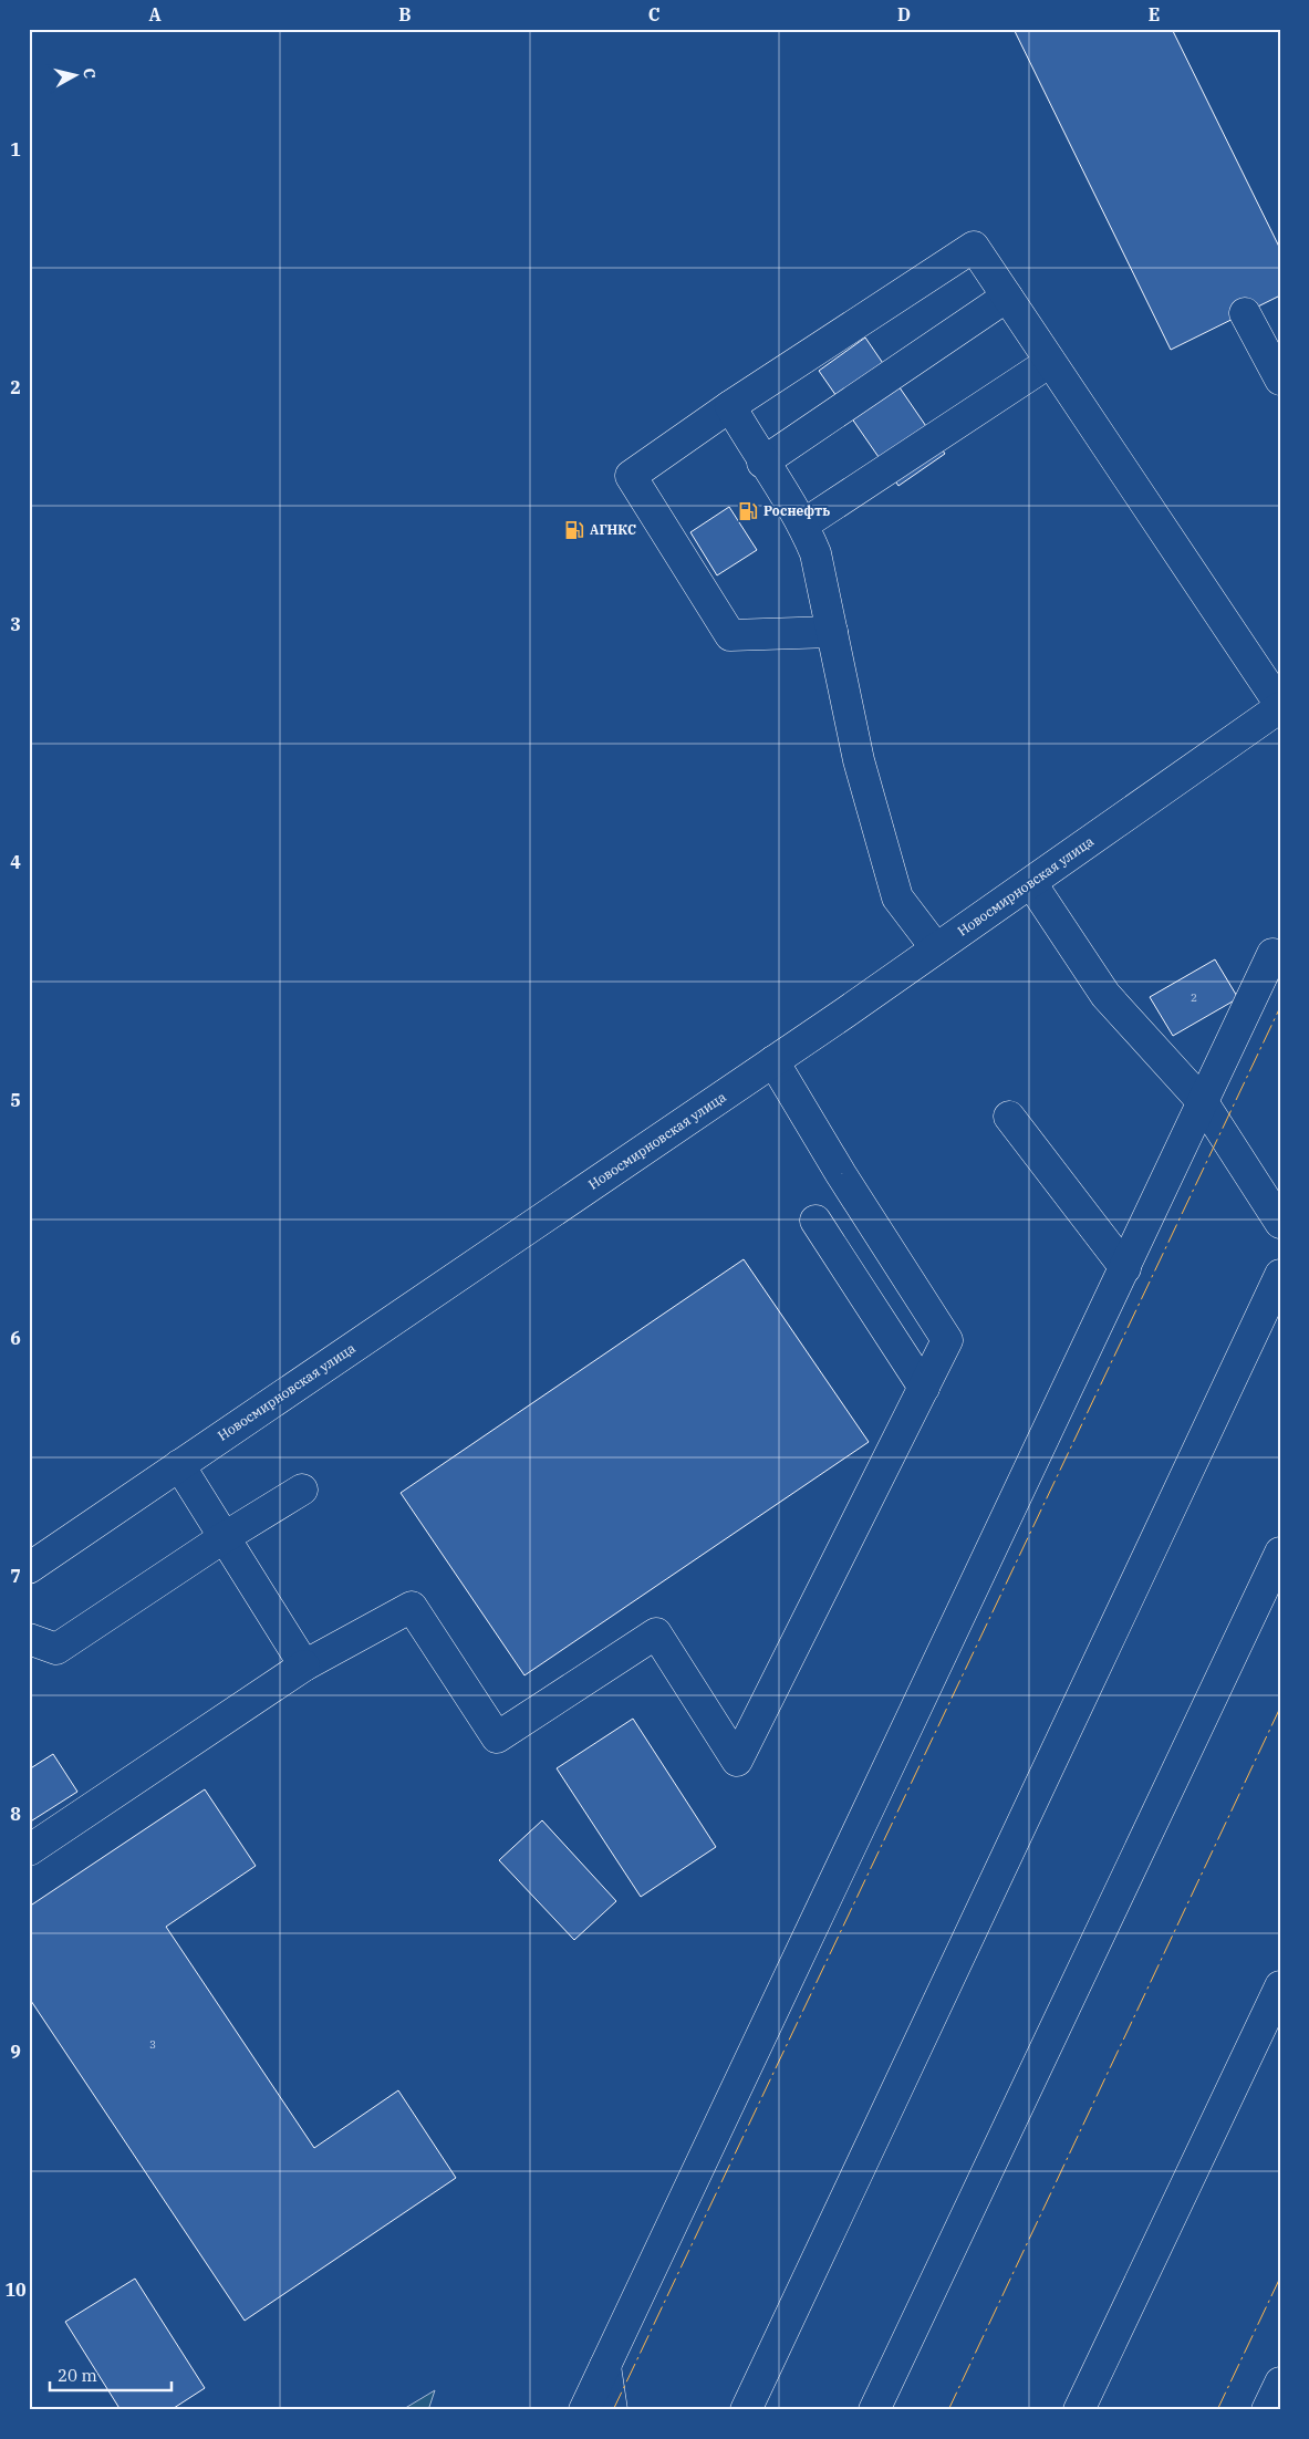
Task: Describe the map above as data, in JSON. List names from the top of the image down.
{
  "streets": {
    "street": ["Новосмирновская улица"]
  },
  "places": {
    "fuel station": ["Роснефть", "АГНКС"]
  },
  "house_numbers": ["2", "3"],
  "scale_bar": "20 m",
  "north": "right",
  "grid": {
    "columns": [
      "A",
      "B",
      "C",
      "D",
      "E"
    ],
    "rows": [
      "1",
      "2",
      "3",
      "4",
      "5",
      "6",
      "7",
      "8",
      "9",
      "10"
    ]
  }
}
